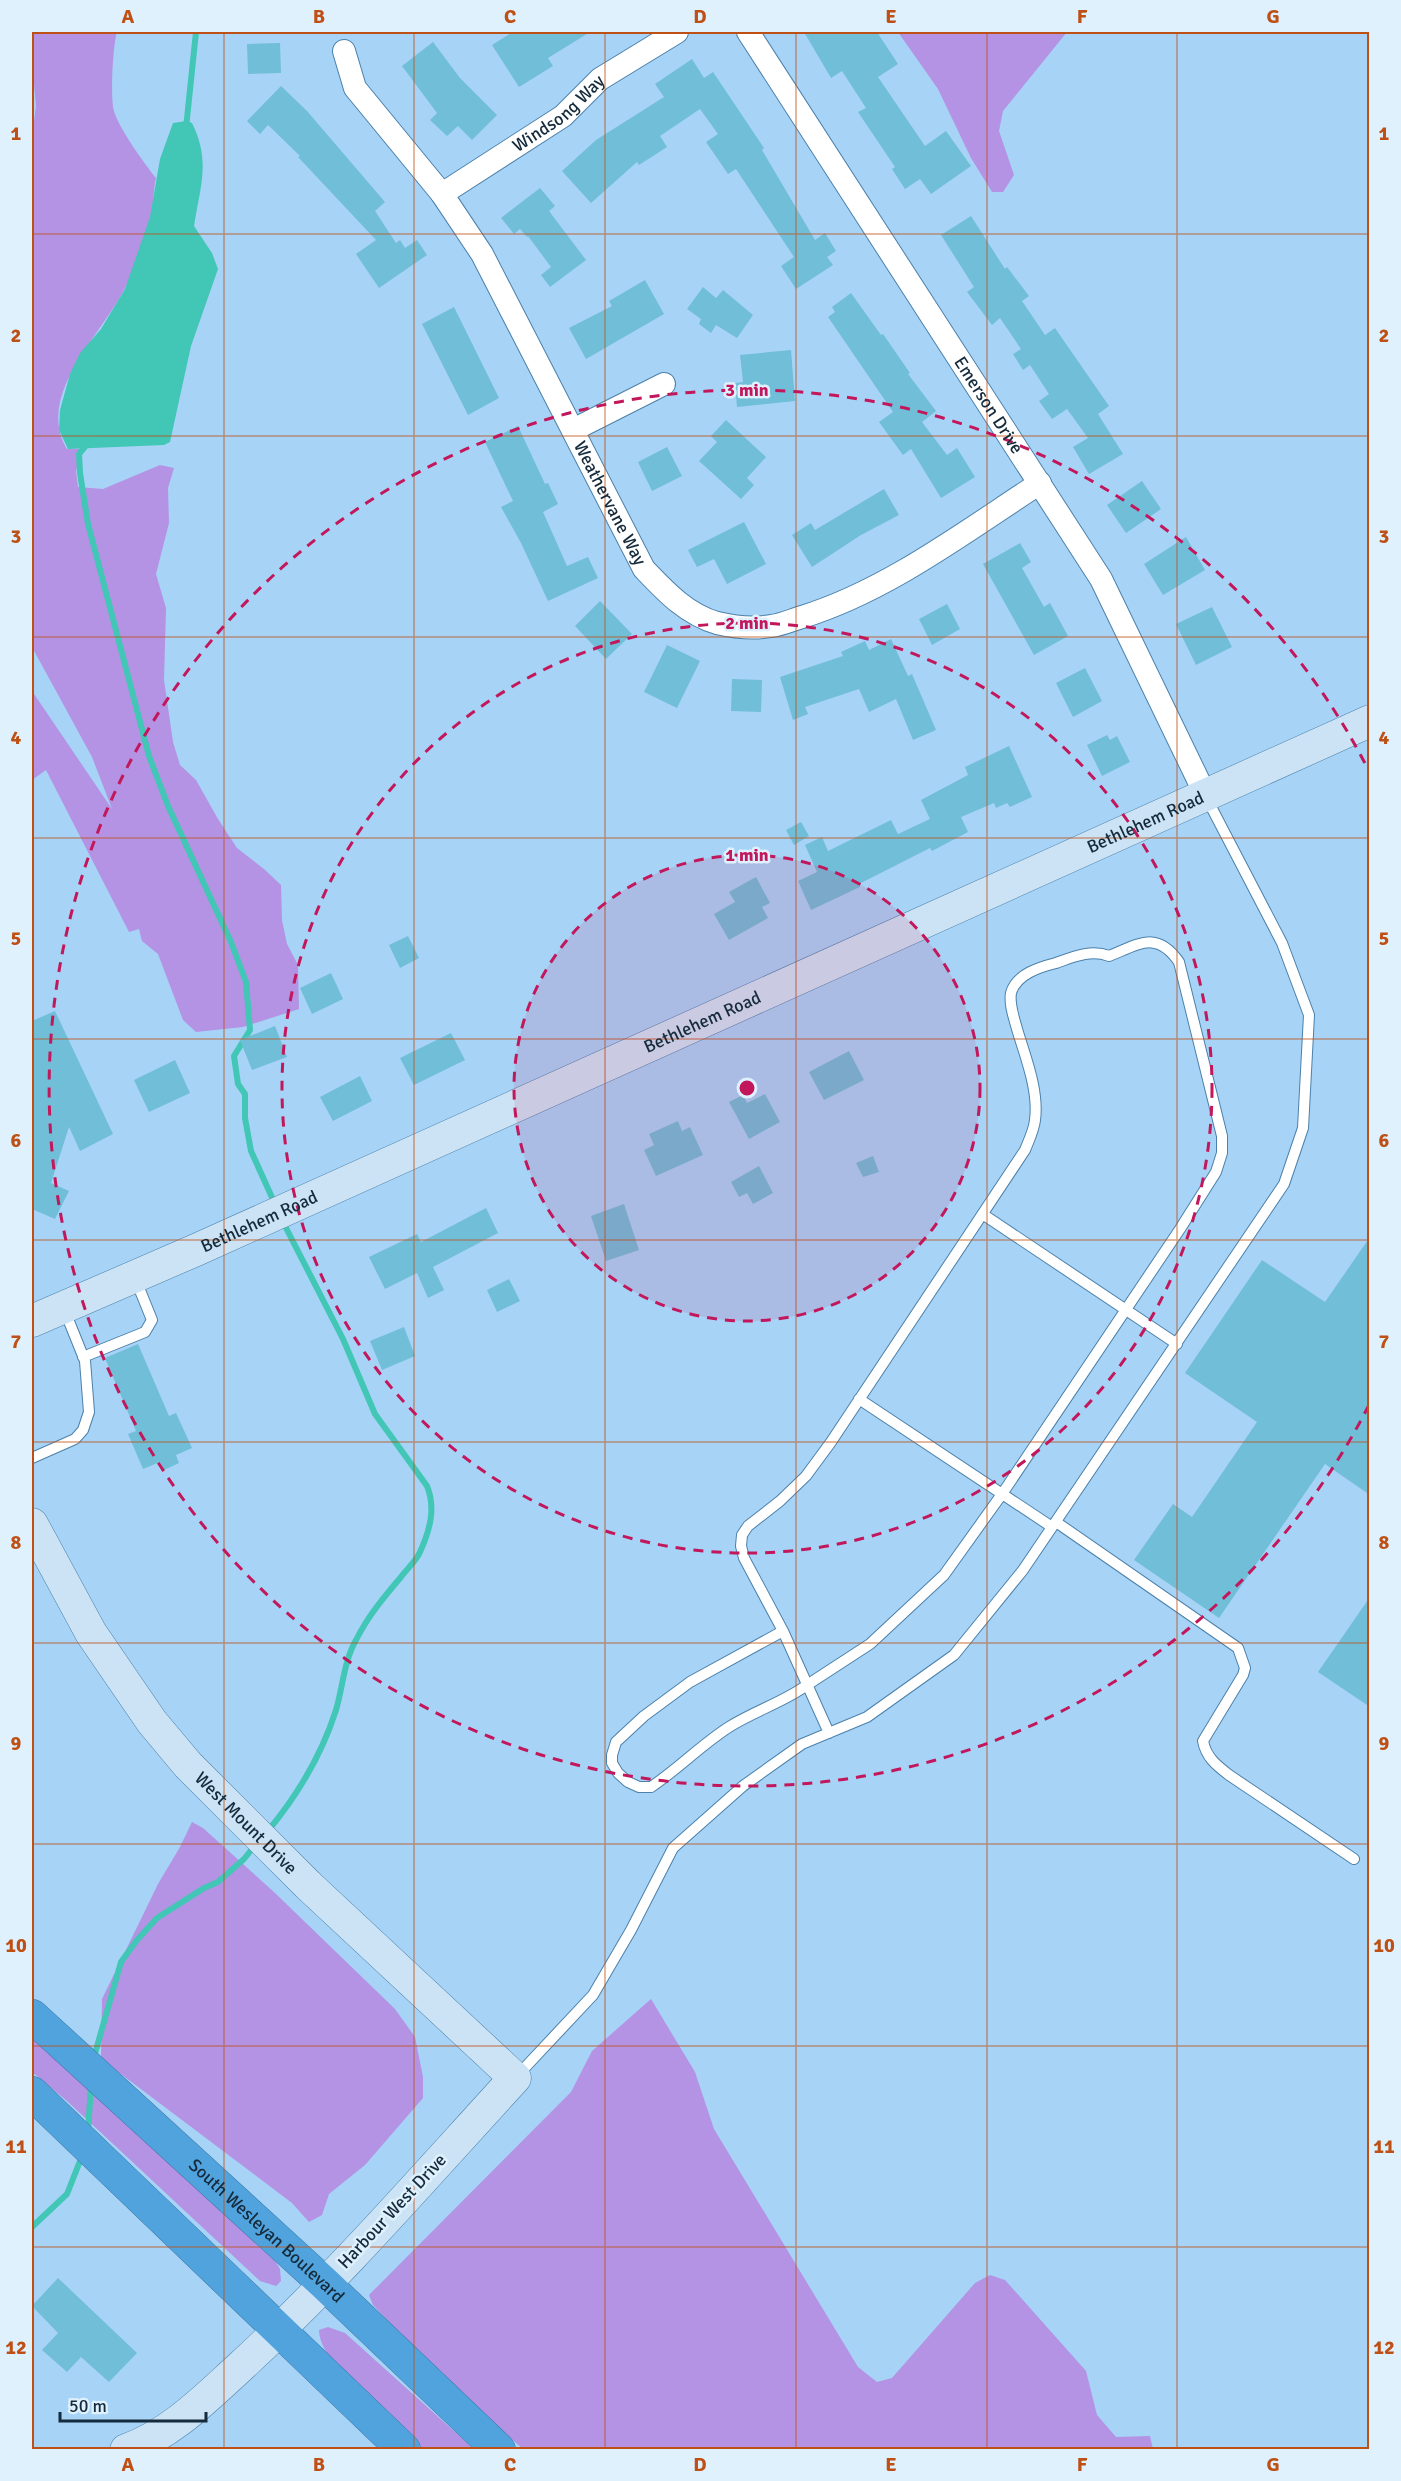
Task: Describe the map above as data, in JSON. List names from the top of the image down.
{
  "streets": {
    "highway": ["South Wesleyan Boulevard"],
    "main road": ["Bethlehem Road", "West Mount Drive", "Harbour West Drive"],
    "street": ["Windsong Way", "Emerson Drive", "Weathervane Way"]
  },
  "crossings": [
    ["Windsong Way", "Weathervane Way"],
    ["Emerson Drive", "Weathervane Way"],
    ["Emerson Drive", "Bethlehem Road"],
    ["West Mount Drive", "Harbour West Drive"],
    ["Harbour West Drive", "South Wesleyan Boulevard"]
  ],
  "scale_bar": "50 m",
  "grid": {
    "columns": [
      "A",
      "B",
      "C",
      "D",
      "E",
      "F",
      "G"
    ],
    "rows": [
      "1",
      "2",
      "3",
      "4",
      "5",
      "6",
      "7",
      "8",
      "9",
      "10",
      "11",
      "12"
    ]
  },
  "rings": ["3 min", "2 min", "1 min"]
}
